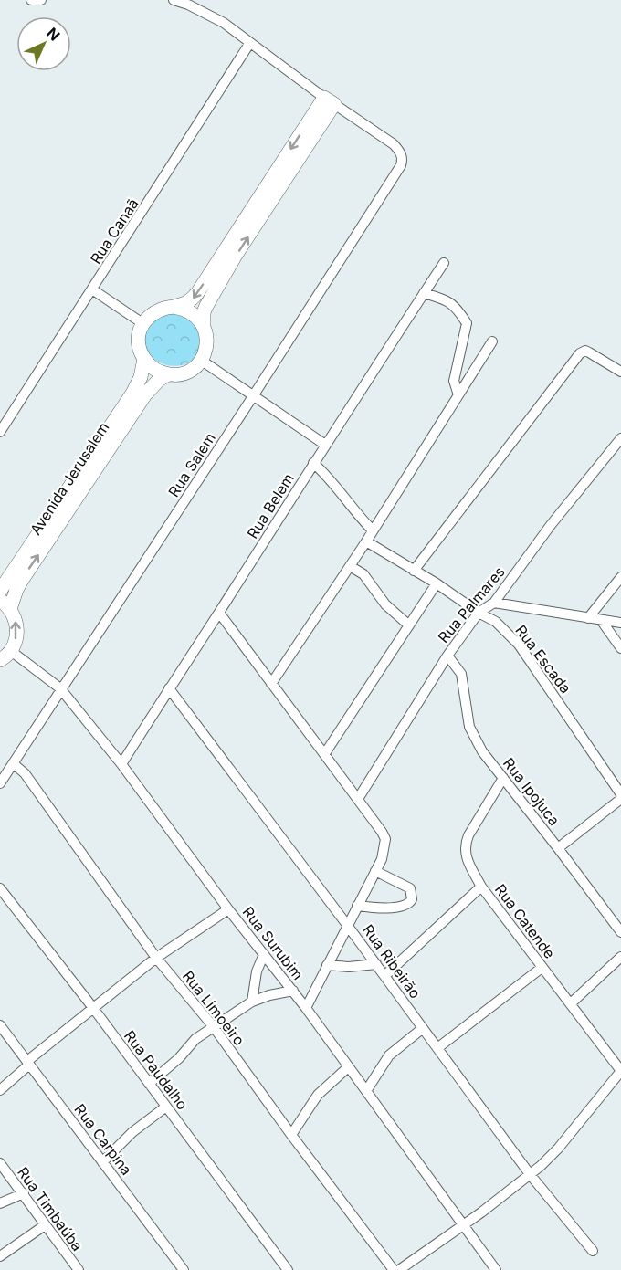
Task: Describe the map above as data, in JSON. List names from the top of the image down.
{
  "streets": {
    "street": [
      "Rua Canaã",
      "Rua Salem",
      "Avenida Jerusalem",
      "Rua Belem",
      "Rua Palmares",
      "Rua Escada",
      "Rua Ipojuca",
      "Rua Catende",
      "Rua Surubim",
      "Rua Ribeirão",
      "Rua Limoeiro",
      "Rua Paudalho",
      "Rua Carpina",
      "Rua Timbaúba"
    ]
  },
  "crossings": [
    ["Rua Salem", "Rua Surubim"],
    ["Rua Salem", "Rua Limoeiro"],
    ["Avenida Jerusalem", "Rua Surubim"],
    ["Rua Belem", "Rua Surubim"],
    ["Rua Belem", "Rua Ribeirão"],
    ["Rua Palmares", "Rua Escada"],
    ["Rua Palmares", "Rua Ipojuca"],
    ["Rua Ipojuca", "Rua Catende"]
  ],
  "north": "top right"
}
